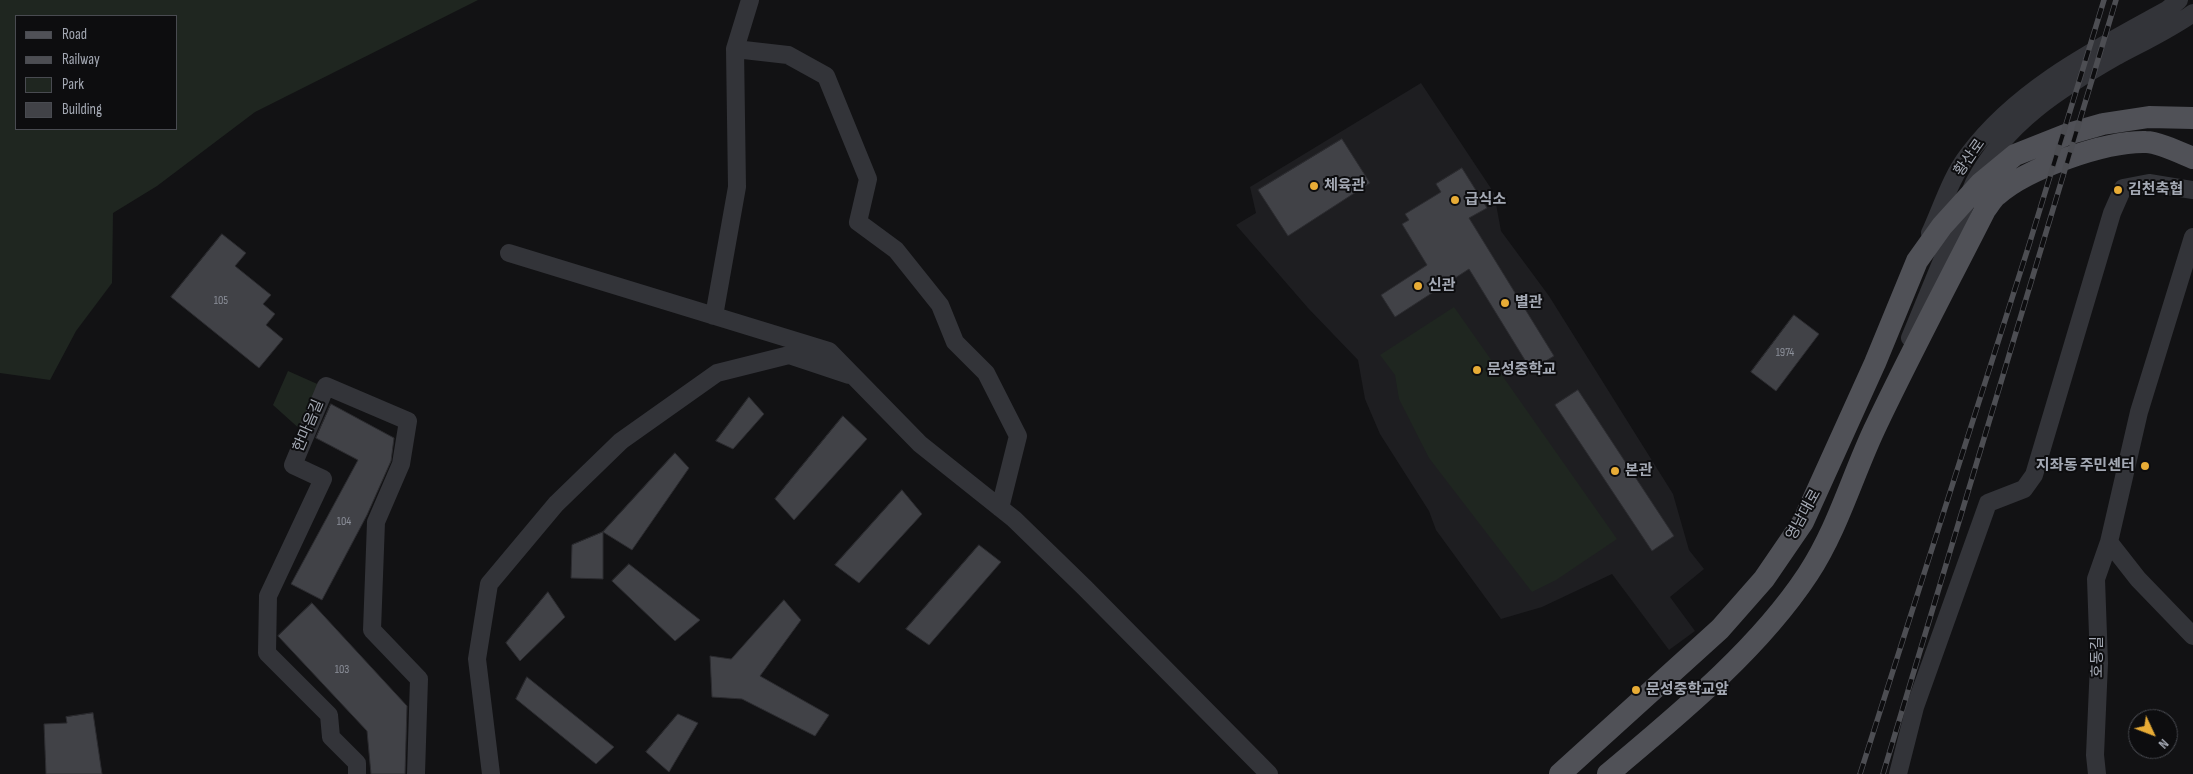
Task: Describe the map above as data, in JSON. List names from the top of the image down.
{
  "streets": {
    "main road": ["영남대로"],
    "street": ["황산로", "한마음길", "호동길"]
  },
  "crossings": [
    ["황산로", "영남대로"]
  ],
  "places": [
    "체육관",
    "김천축협",
    "급식소",
    "신관",
    "별관",
    "문성중학교",
    "지좌동 주민센터",
    "본관",
    "문성중학교앞"
  ],
  "house_numbers": [
    "105",
    "1974",
    "104",
    "103"
  ],
  "legend": [
    "Road",
    "Railway",
    "Park",
    "Building"
  ],
  "north": "bottom right"
}
